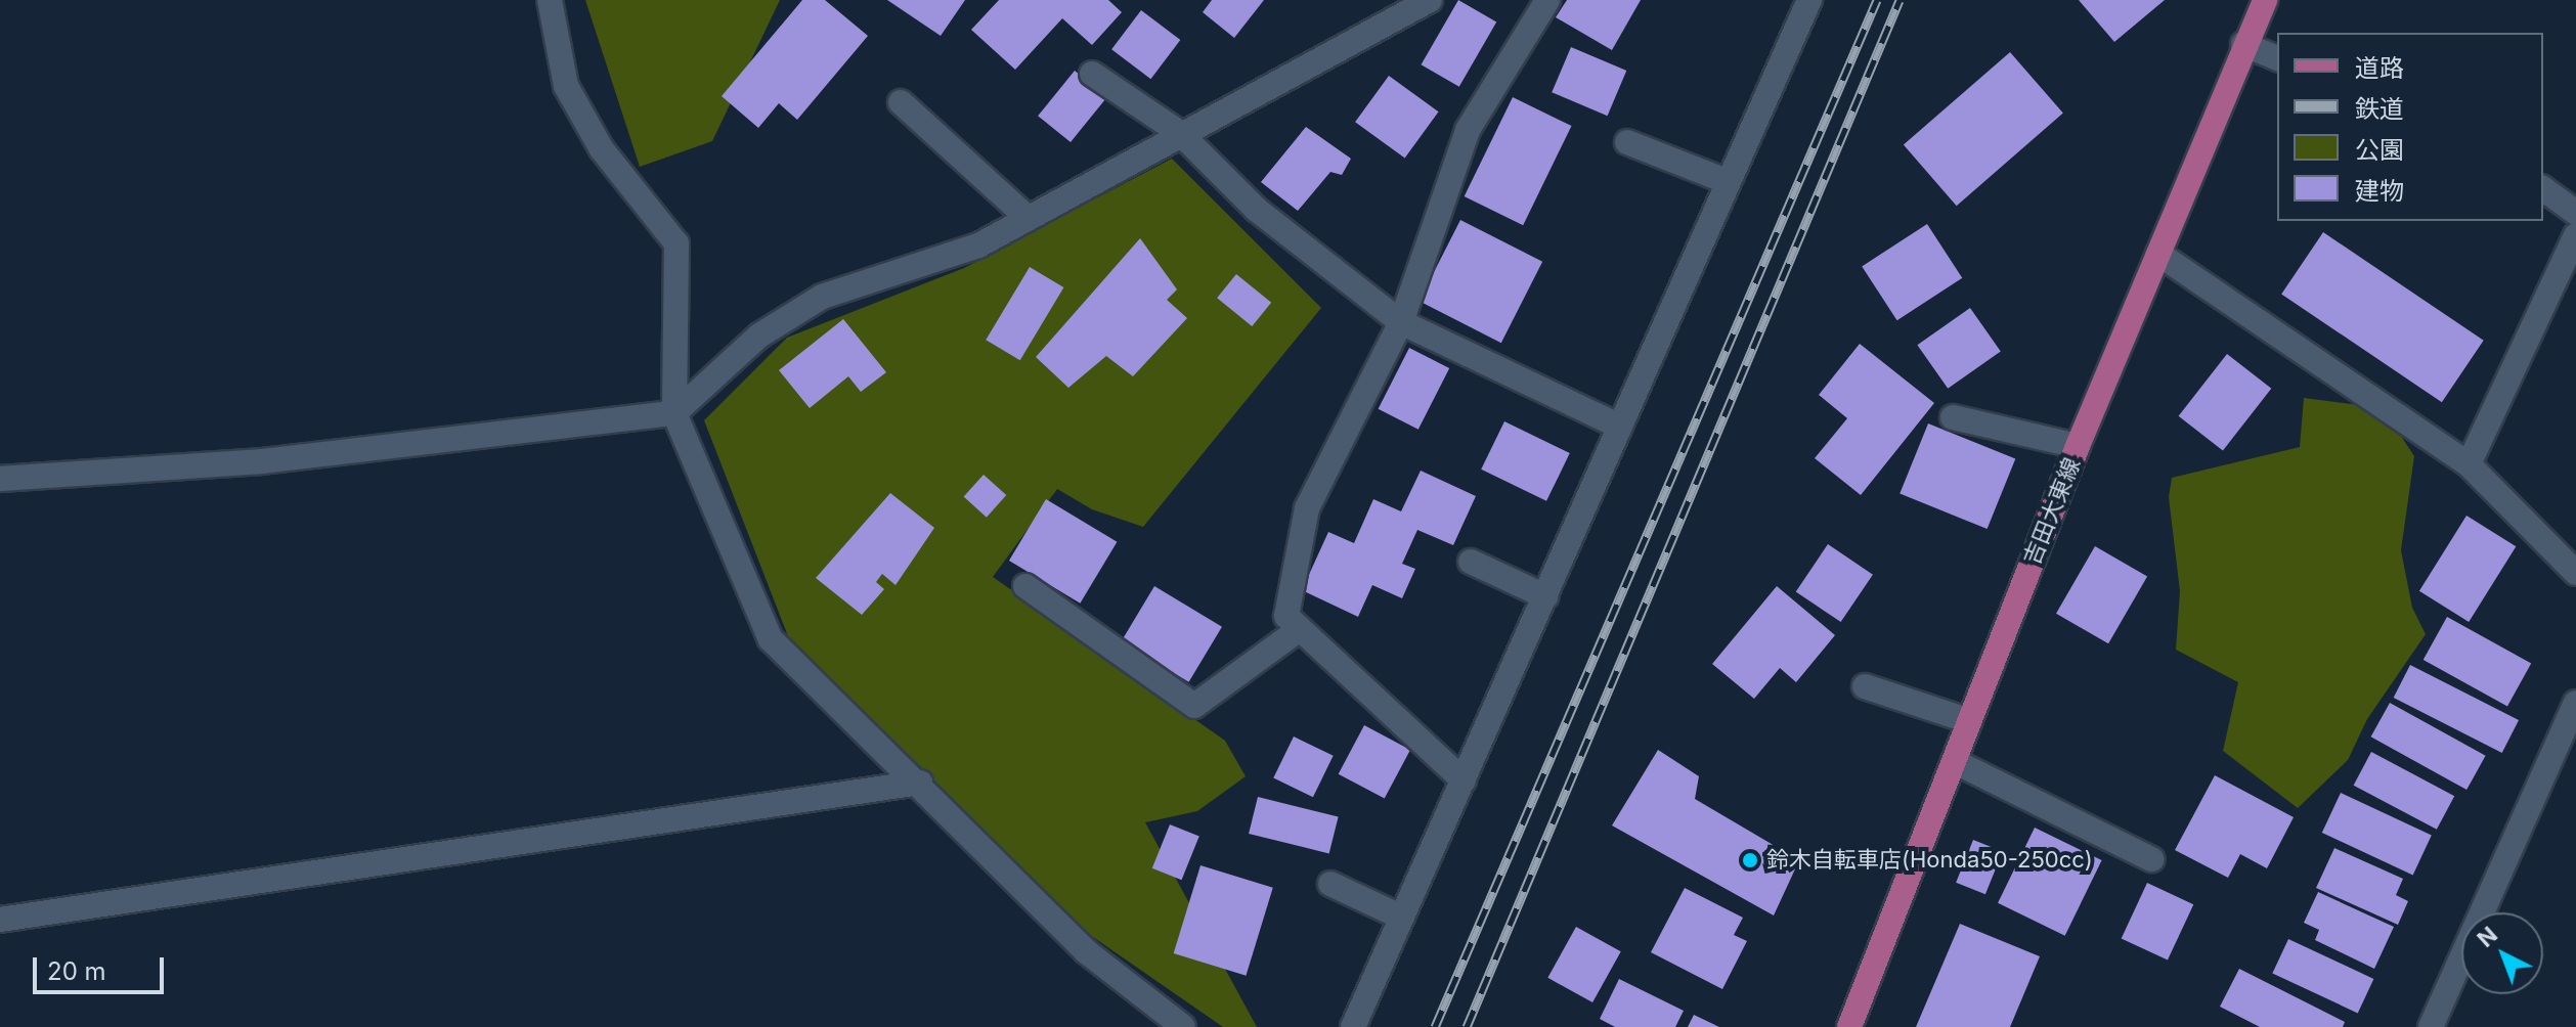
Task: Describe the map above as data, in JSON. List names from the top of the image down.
{
  "streets": {
    "main road": ["吉田大東線"]
  },
  "places": ["鈴木自転車店(Honda50-250cc)"],
  "legend": [
    "道路",
    "鉄道",
    "公園",
    "建物"
  ],
  "scale_bar": "20 m",
  "north": "top left"
}
